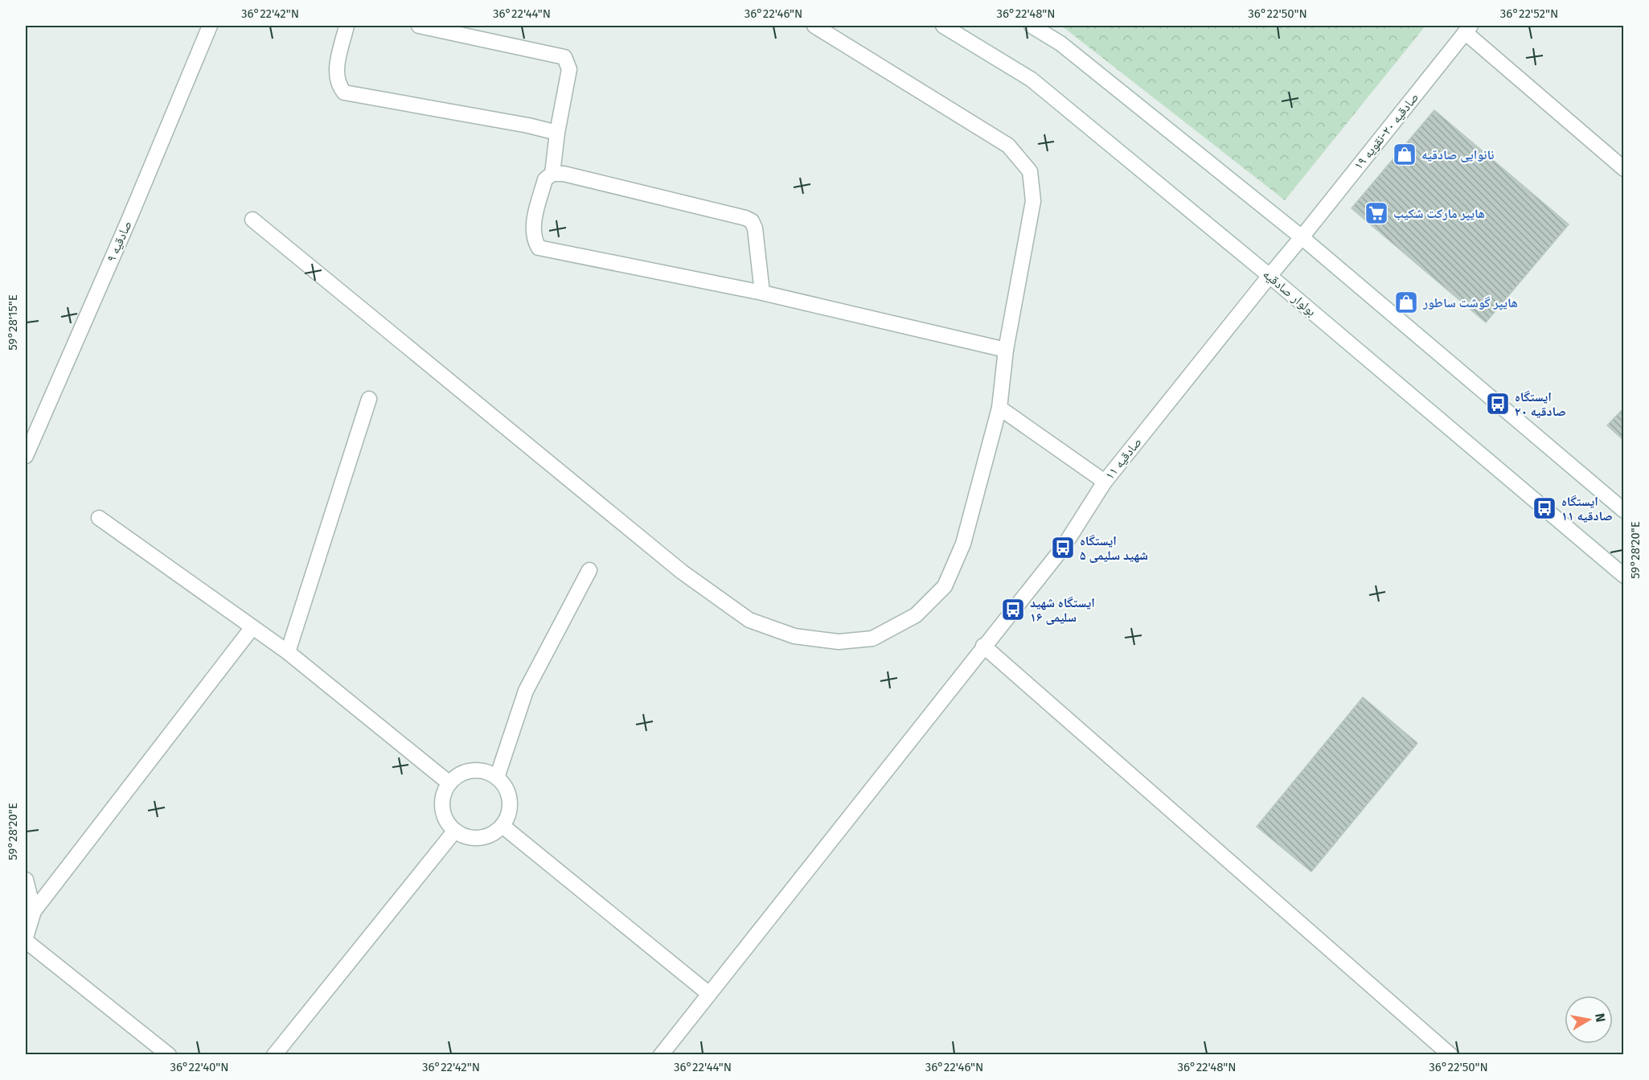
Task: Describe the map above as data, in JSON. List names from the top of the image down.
{
  "streets": {
    "street": [
      "صادقیه ۲۰-نقویه ۱۹",
      "صادقیه ۹",
      "بولوار صادقیه",
      "صادقیه ۱۱"
    ]
  },
  "crossings": [
    ["صادقیه ۲۰-نقویه ۱۹", "بولوار صادقیه"],
    ["صادقیه ۲۰-نقویه ۱۹", "صادقیه ۱۱"],
    ["بولوار صادقیه", "صادقیه ۱۱"]
  ],
  "places": {
    "shop": ["نانوایی صادقیه", "هایپر گوشت ساطور"],
    "supermarket": ["هایپر مارکت شکیب"],
    "bus stop": [
      "ایستگاه صادقیه ۲۰",
      "ایستگاه صادقیه ۱۱",
      "ایستگاه شهید سلیمی ۵",
      "ایستگاه شهید سلیمی ۱۶"
    ]
  },
  "north": "right",
  "coordinates": [
    "36°22'42\"N",
    "36°22'44\"N",
    "36°22'46\"N",
    "36°22'48\"N",
    "36°22'50\"N",
    "36°22'52\"N",
    "59°28'15\"E",
    "59°28'20\"E",
    "36°22'40\"N"
  ]
}
